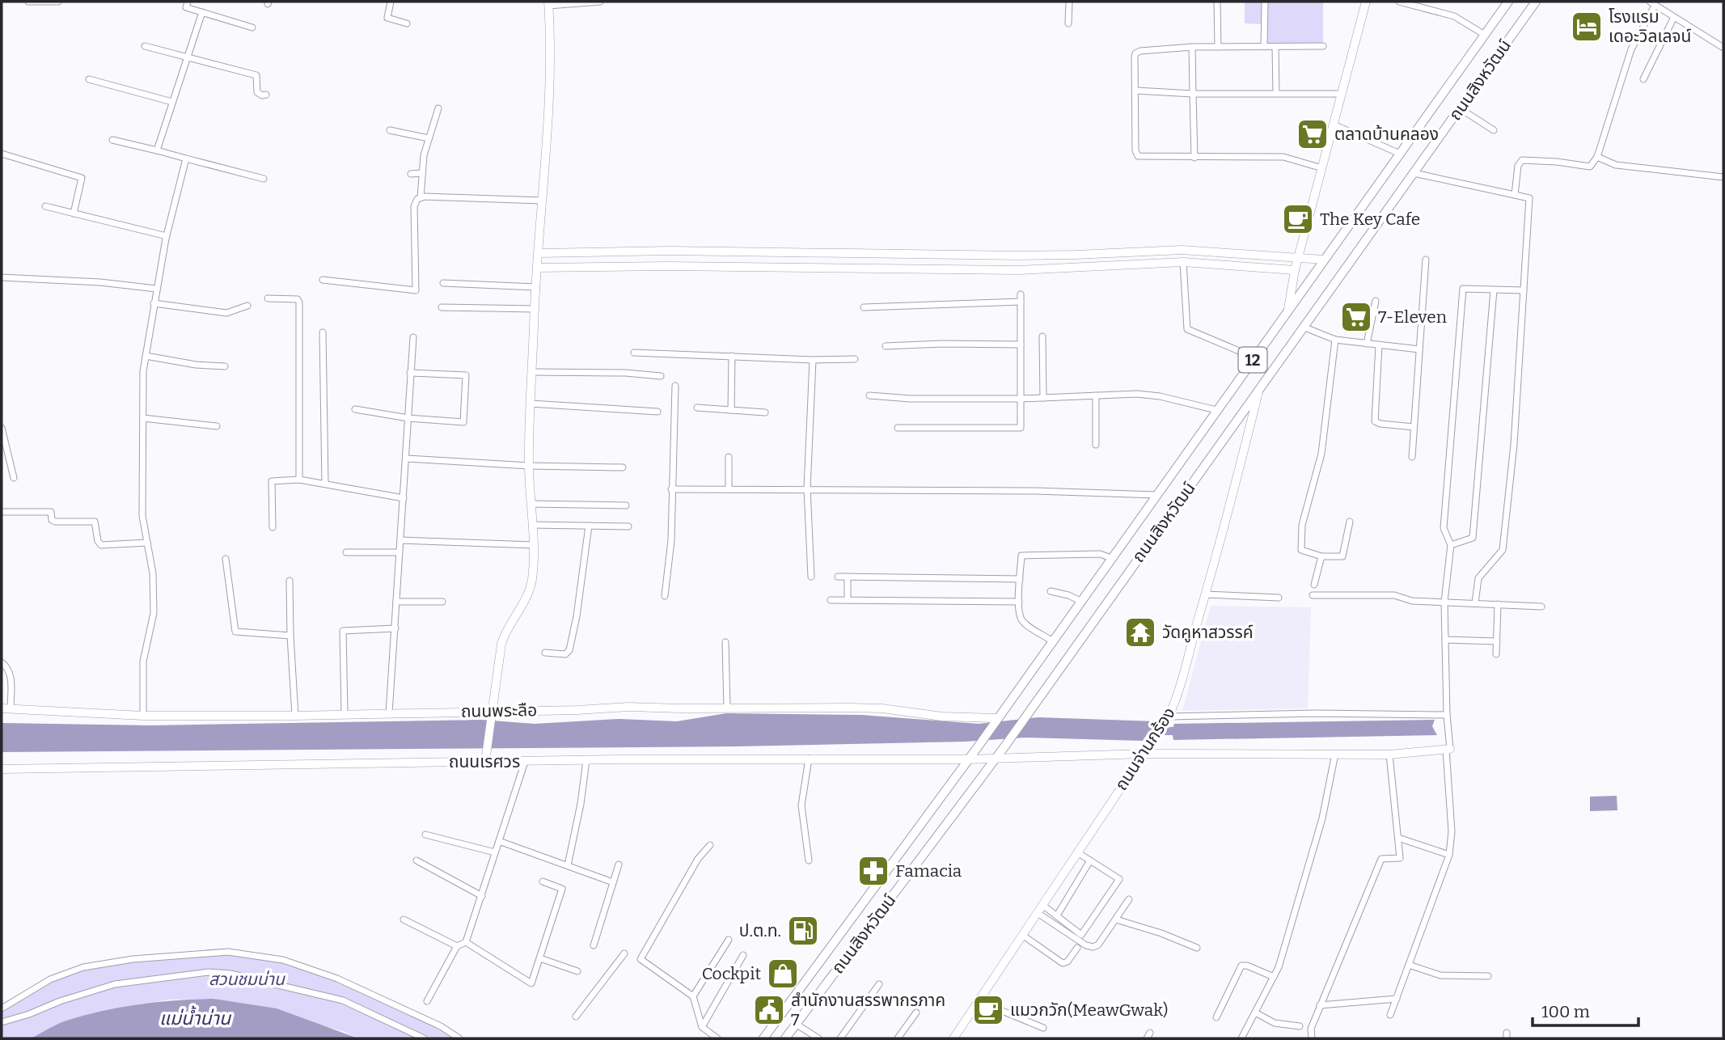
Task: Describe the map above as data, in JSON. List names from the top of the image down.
{
  "streets": {
    "main road": ["ถนนสิงหวัฒน์", "12"],
    "street": ["ถนนพระลือ", "ถนนจ่านกร้อง", "ถนนเรศวร"]
  },
  "crossings": [
    ["ถนนสิงหวัฒน์", "ถนนพระลือ"],
    ["ถนนสิงหวัฒน์", "ถนนจ่านกร้อง"],
    ["ถนนสิงหวัฒน์", "ถนนเรศวร"],
    ["ถนนจ่านกร้อง", "ถนนเรศวร"]
  ],
  "water": ["แม่น้ำน่าน"],
  "parks": ["สวนชมน่าน"],
  "places": {
    "hotel": ["โรงแรม เดอะวิลเลจน์"],
    "supermarket": ["ตลาดบ้านคลอง", "7-Eleven"],
    "cafe": ["The Key Cafe", "แมวกวัก(MeawGwak)"],
    "temple": ["วัดคูหาสวรรค์"],
    "pharmacy": ["Famacia"],
    "fuel station": ["ป.ต.ท."],
    "shop": ["Cockpit"],
    "public building": ["สำนักงานสรรพากรภาค 7"]
  },
  "scale_bar": "100 m"
}
